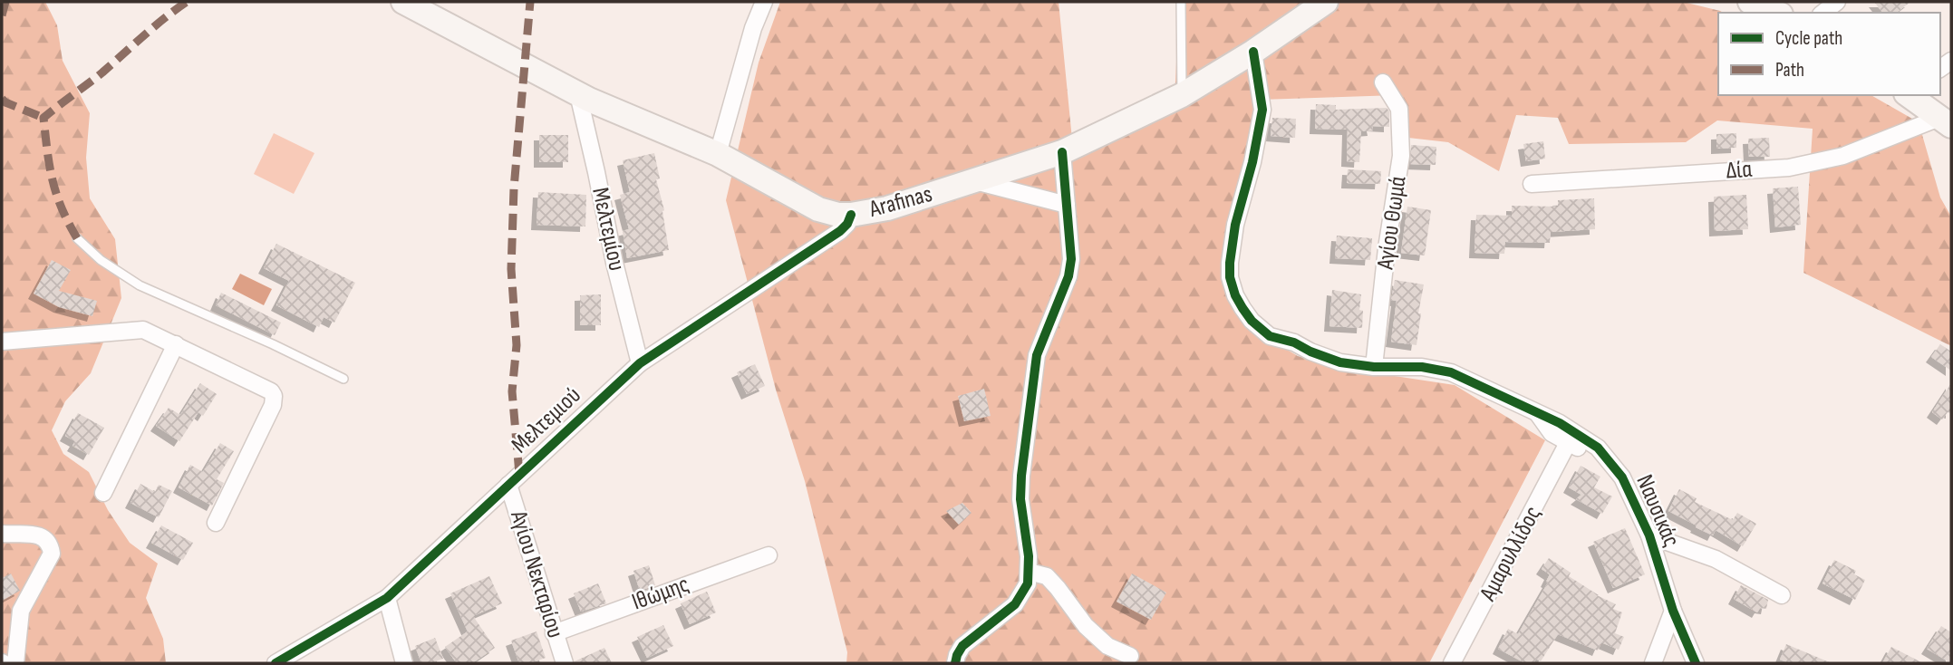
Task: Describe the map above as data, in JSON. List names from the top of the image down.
{
  "streets": {
    "main road": ["Arafinas"],
    "street": [
      "Δία",
      "Αγίου Θωμά",
      "Μελτεμίου",
      "Μελτεμιού",
      "Ναυσικάς",
      "Αμαρυλλίδος",
      "Αγίου Νεκταρίου",
      "Ιθώμης"
    ]
  },
  "crossings": [
    ["Arafinas", "Μελτεμίου"],
    ["Arafinas", "Μελτεμιού"],
    ["Arafinas", "Ναυσικάς"],
    ["Αγίου Θωμά", "Ναυσικάς"],
    ["Μελτεμίου", "Μελτεμιού"],
    ["Μελτεμιού", "Αγίου Νεκταρίου"],
    ["Αγίου Νεκταρίου", "Ιθώμης"]
  ],
  "legend": ["Cycle path", "Path"]
}
